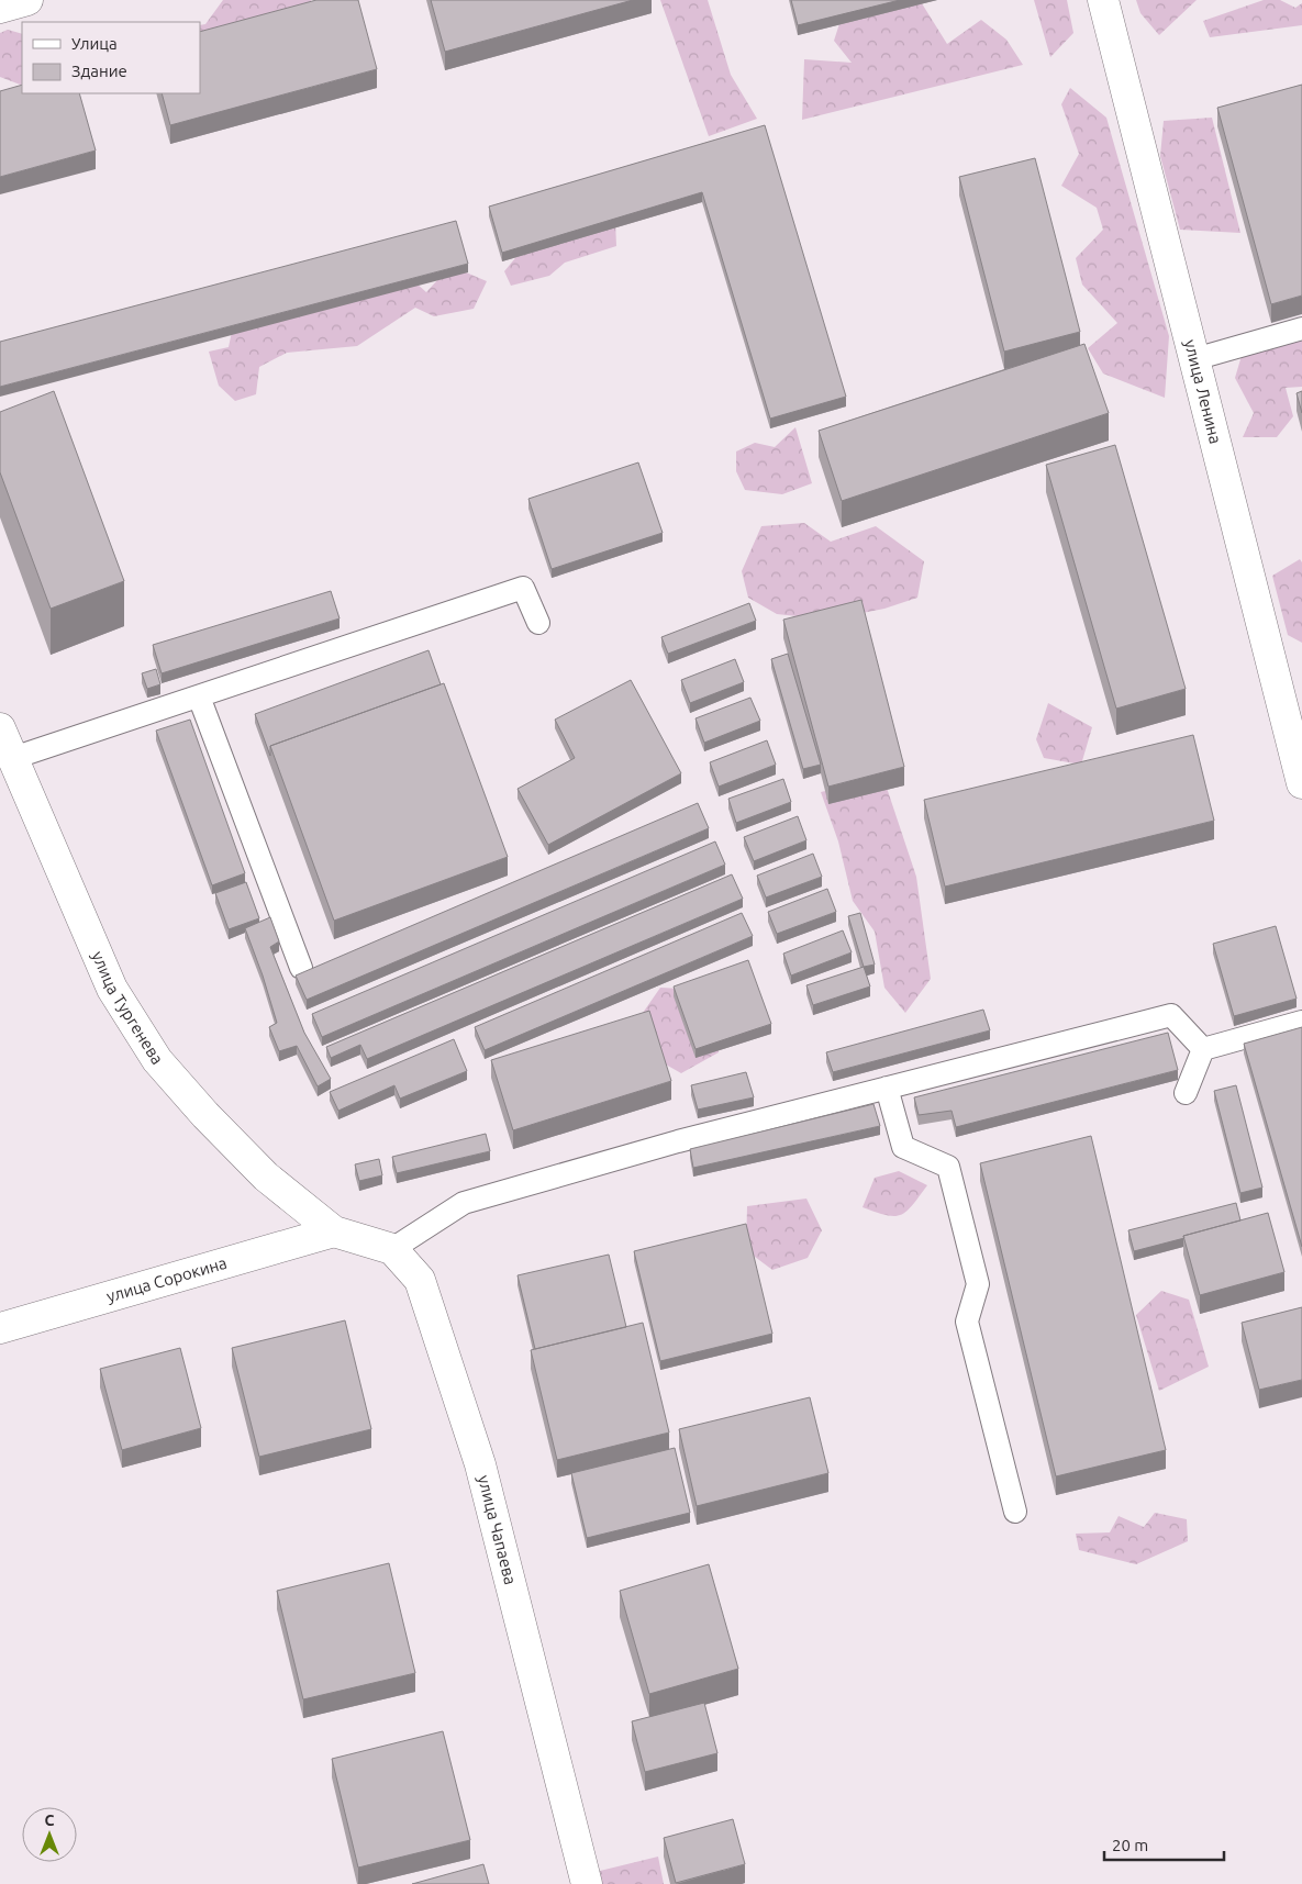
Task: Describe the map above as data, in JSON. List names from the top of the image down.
{
  "streets": {
    "street": [
      "улица Ленина",
      "улица Тургенева",
      "улица Сорокина",
      "улица Чапаева"
    ]
  },
  "crossings": [
    ["улица Тургенева", "улица Сорокина"]
  ],
  "legend": ["Улица", "Здание"],
  "scale_bar": "20 m",
  "north": "top"
}
